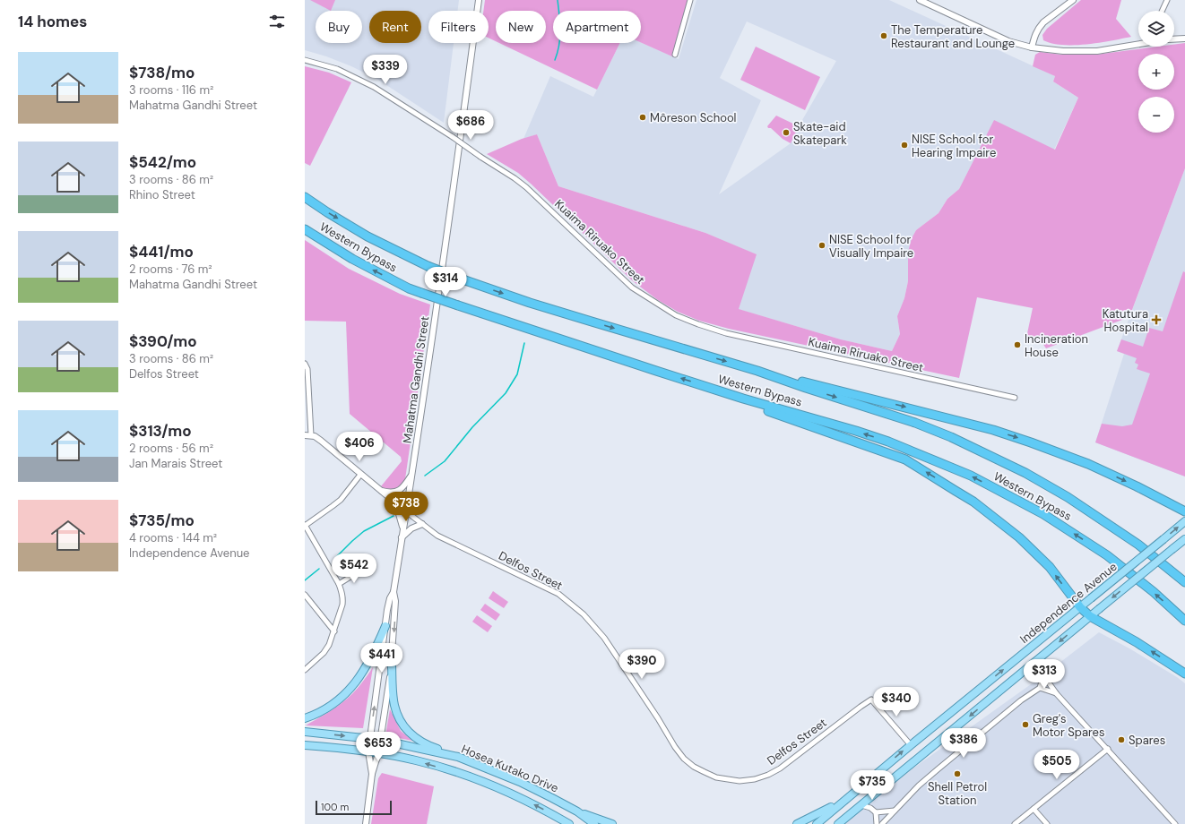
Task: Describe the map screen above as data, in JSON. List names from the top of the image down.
{
  "streets": {
    "highway": ["Western Bypass"],
    "main road": ["Independence Avenue", "Hosea Kutako Drive"],
    "street": ["Kuaima Riruako Street", "Mahatma Gandhi Street", "Delfos Street"]
  },
  "crossings": [
    ["Mahatma Gandhi Street", "Delfos Street"],
    ["Mahatma Gandhi Street", "Hosea Kutako Drive"],
    ["Delfos Street", "Independence Avenue"]
  ],
  "places": {
    "other": [
      "The Temperature Restaurant and Lounge",
      "Môreson School",
      "Skate-aid Skatepark",
      "NISE School for Hearing Impaire",
      "NISE School for Visually Impaire",
      "Incineration House",
      "Greg's Motor Spares",
      "Spares",
      "Shell Petrol Station"
    ],
    "health": ["Katutura Hospital"]
  },
  "scale_bar": "100 m",
  "page": {
    "heading": "14 homes",
    "map_buttons": ["+", "−"],
    "chip": [
      "Buy",
      "Rent",
      "Filters",
      "New",
      "Apartment"
    ],
    "list": [
      {
        "name": "$738/mo",
        "note": "3 rooms · 116 m² · Mahatma Gandhi Street"
      },
      {
        "name": "$542/mo",
        "note": "3 rooms · 86 m² · Rhino Street"
      },
      {
        "name": "$441/mo",
        "note": "2 rooms · 76 m² · Mahatma Gandhi Street"
      },
      {
        "name": "$390/mo",
        "note": "3 rooms · 86 m² · Delfos Street"
      },
      {
        "name": "$313/mo",
        "note": "2 rooms · 56 m² · Jan Marais Street"
      },
      {
        "name": "$735/mo",
        "note": "4 rooms · 144 m² · Independence Avenue"
      }
    ],
    "price": [
      "$339",
      "$686",
      "$314",
      "$406",
      "$738",
      "$542",
      "$441",
      "$390",
      "$313",
      "$340",
      "$386",
      "$653",
      "$505",
      "$735"
    ],
    "scale": "100 m"
  }
}
